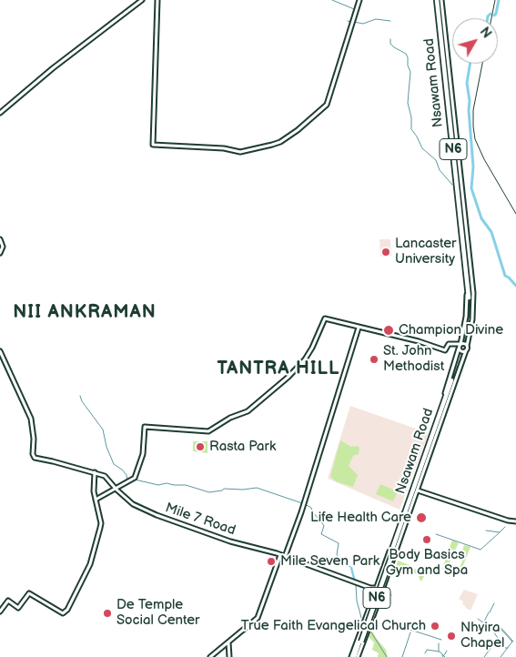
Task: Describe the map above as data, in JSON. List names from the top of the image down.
{
  "streets": {
    "highway": ["Nsawam Road", "N6"],
    "street": ["Mile 7 Road"]
  },
  "districts": ["NII ANKRAMAN", "TANTRA HILL"],
  "places": [
    "Lancaster University",
    "Champion Divine",
    "St. John Methodist",
    "Rasta Park",
    "Life Health Care",
    "Body Basics Gym and Spa",
    "Mile Seven Park",
    "De Temple Social Center",
    "True Faith Evangelical Church",
    "Nhyira Chapel"
  ],
  "north": "top right"
}
